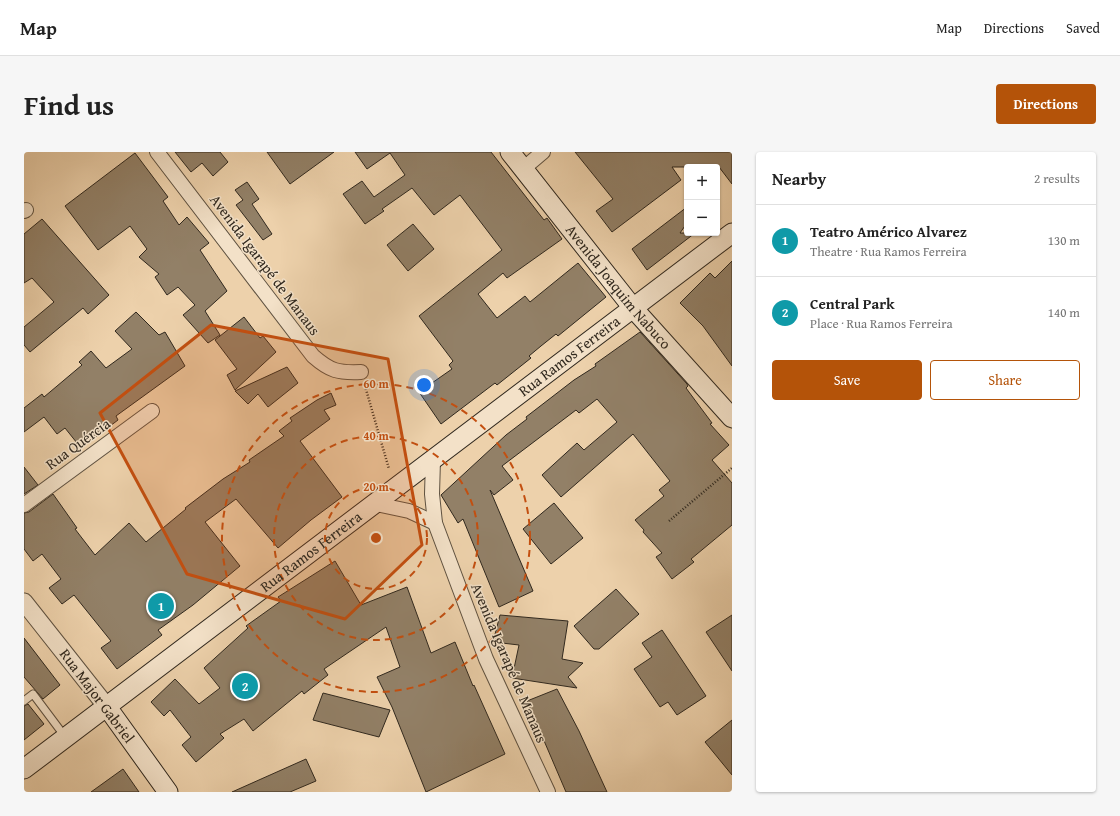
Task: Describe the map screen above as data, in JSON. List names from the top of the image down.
{
  "streets": {
    "main road": ["Avenida Joaquim Nabuco", "Rua Ramos Ferreira", "Rua Major Gabriel"],
    "street": ["Avenida Igarapé de Manaus", "Rua Quércia"]
  },
  "crossings": [
    ["Avenida Igarapé de Manaus", "Rua Ramos Ferreira"],
    ["Avenida Joaquim Nabuco", "Rua Ramos Ferreira"],
    ["Rua Ramos Ferreira", "Rua Major Gabriel"]
  ],
  "page": {
    "header": "Map",
    "nav": ["Map", "Directions", "Saved"],
    "title": "Find us",
    "buttons": [
      "Directions",
      ["Save", "Share"]
    ],
    "heading": ["Nearby", "2 results"],
    "map_buttons": ["+", "−"],
    "list": [
      {
        "mark": "1",
        "name": "Teatro Américo Alvarez",
        "note": "Theatre · Rua Ramos Ferreira",
        "value": "130 m"
      },
      {
        "mark": "2",
        "name": "Central Park",
        "note": "Place · Rua Ramos Ferreira",
        "value": "140 m"
      }
    ],
    "pins": ["1", "2"]
  },
  "rings": ["60 m", "40 m", "20 m"]
}
